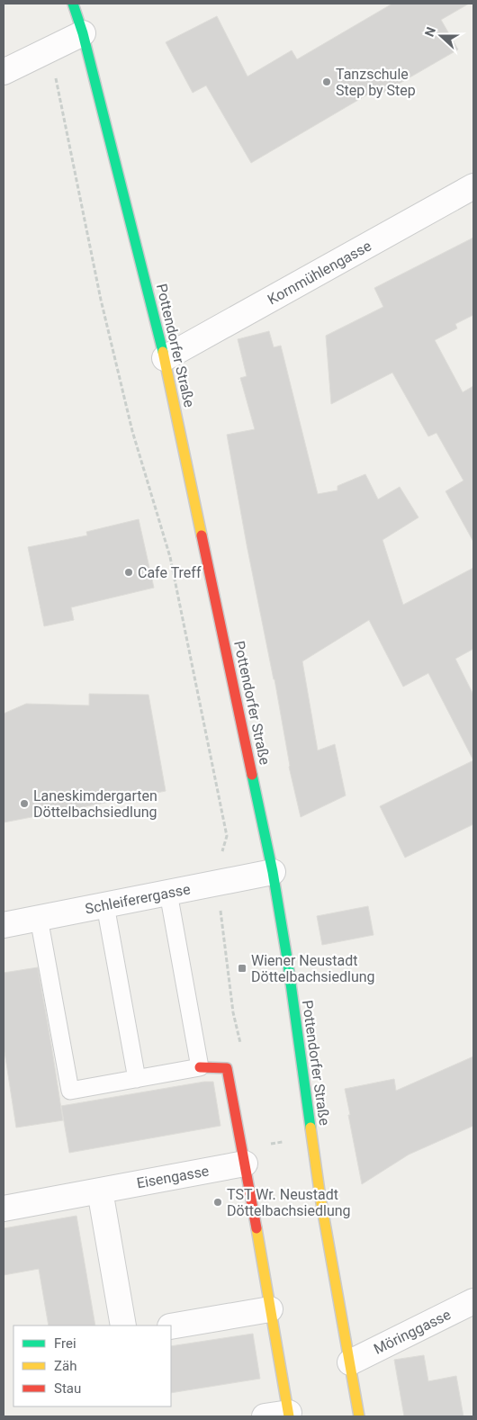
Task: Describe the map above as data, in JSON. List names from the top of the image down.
{
  "streets": {
    "main road": ["Pottendorfer Straße"],
    "street": [
      "Kornmühlengasse",
      "Schleiferergasse",
      "Eisengasse",
      "Möringgasse"
    ]
  },
  "crossings": [
    ["Kornmühlengasse", "Pottendorfer Straße"],
    ["Pottendorfer Straße", "Schleiferergasse"],
    ["Pottendorfer Straße", "Möringgasse"]
  ],
  "places": {
    "other": [
      "Tanzschule Step by Step",
      "Cafe Treff",
      "Laneskimdergarten Döttelbachsiedlung",
      "TST Wr. Neustadt Döttelbachsiedlung"
    ],
    "transit": ["Wiener Neustadt Döttelbachsiedlung"]
  },
  "legend": ["Frei", "Zäh", "Stau"],
  "north": "left"
}
